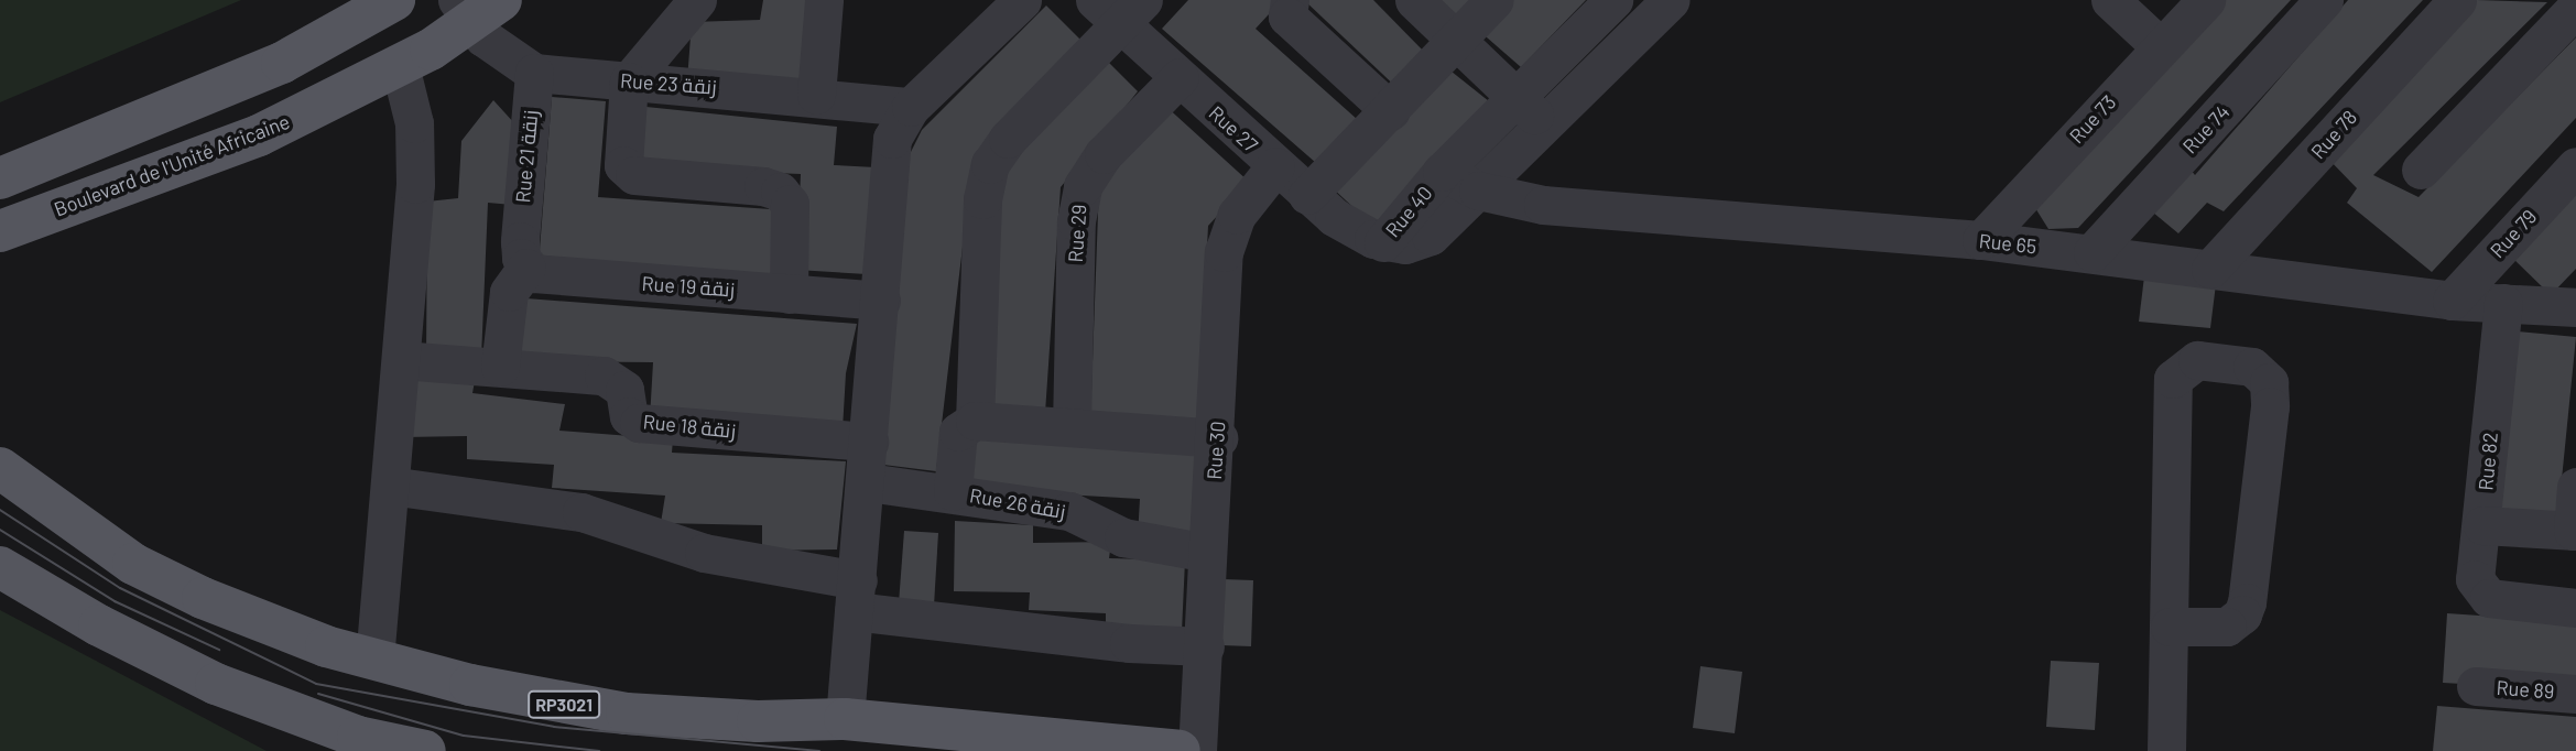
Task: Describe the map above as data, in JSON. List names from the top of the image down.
{
  "streets": {
    "main road": ["Boulevard de l'Unité Africaine", "RP3021"],
    "street": [
      "Rue 23 زنقة",
      "Rue 73",
      "Rue 27",
      "Rue 74",
      "Rue 78",
      "Rue 21 زنقة",
      "Rue 40",
      "Rue 29",
      "Rue 79",
      "Rue 65",
      "Rue 19 زنقة",
      "Rue 18 زنقة",
      "Rue 30",
      "Rue 82",
      "Rue 26 زنقة",
      "Rue 89"
    ]
  },
  "crossings": [
    ["Rue 23 زنقة", "Rue 21 زنقة"],
    ["Rue 23 زنقة", "Boulevard de l'Unité Africaine"],
    ["Rue 73", "Rue 65"],
    ["Rue 27", "Rue 40"],
    ["Rue 27", "Rue 29"],
    ["Rue 27", "Rue 30"],
    ["Rue 74", "Rue 65"],
    ["Rue 78", "Rue 65"],
    ["Rue 21 زنقة", "Rue 19 زنقة"],
    ["Rue 40", "Rue 65"],
    ["Rue 79", "Rue 65"],
    ["Rue 65", "Rue 82"],
    ["Rue 30", "Rue 26 زنقة"]
  ]
}
